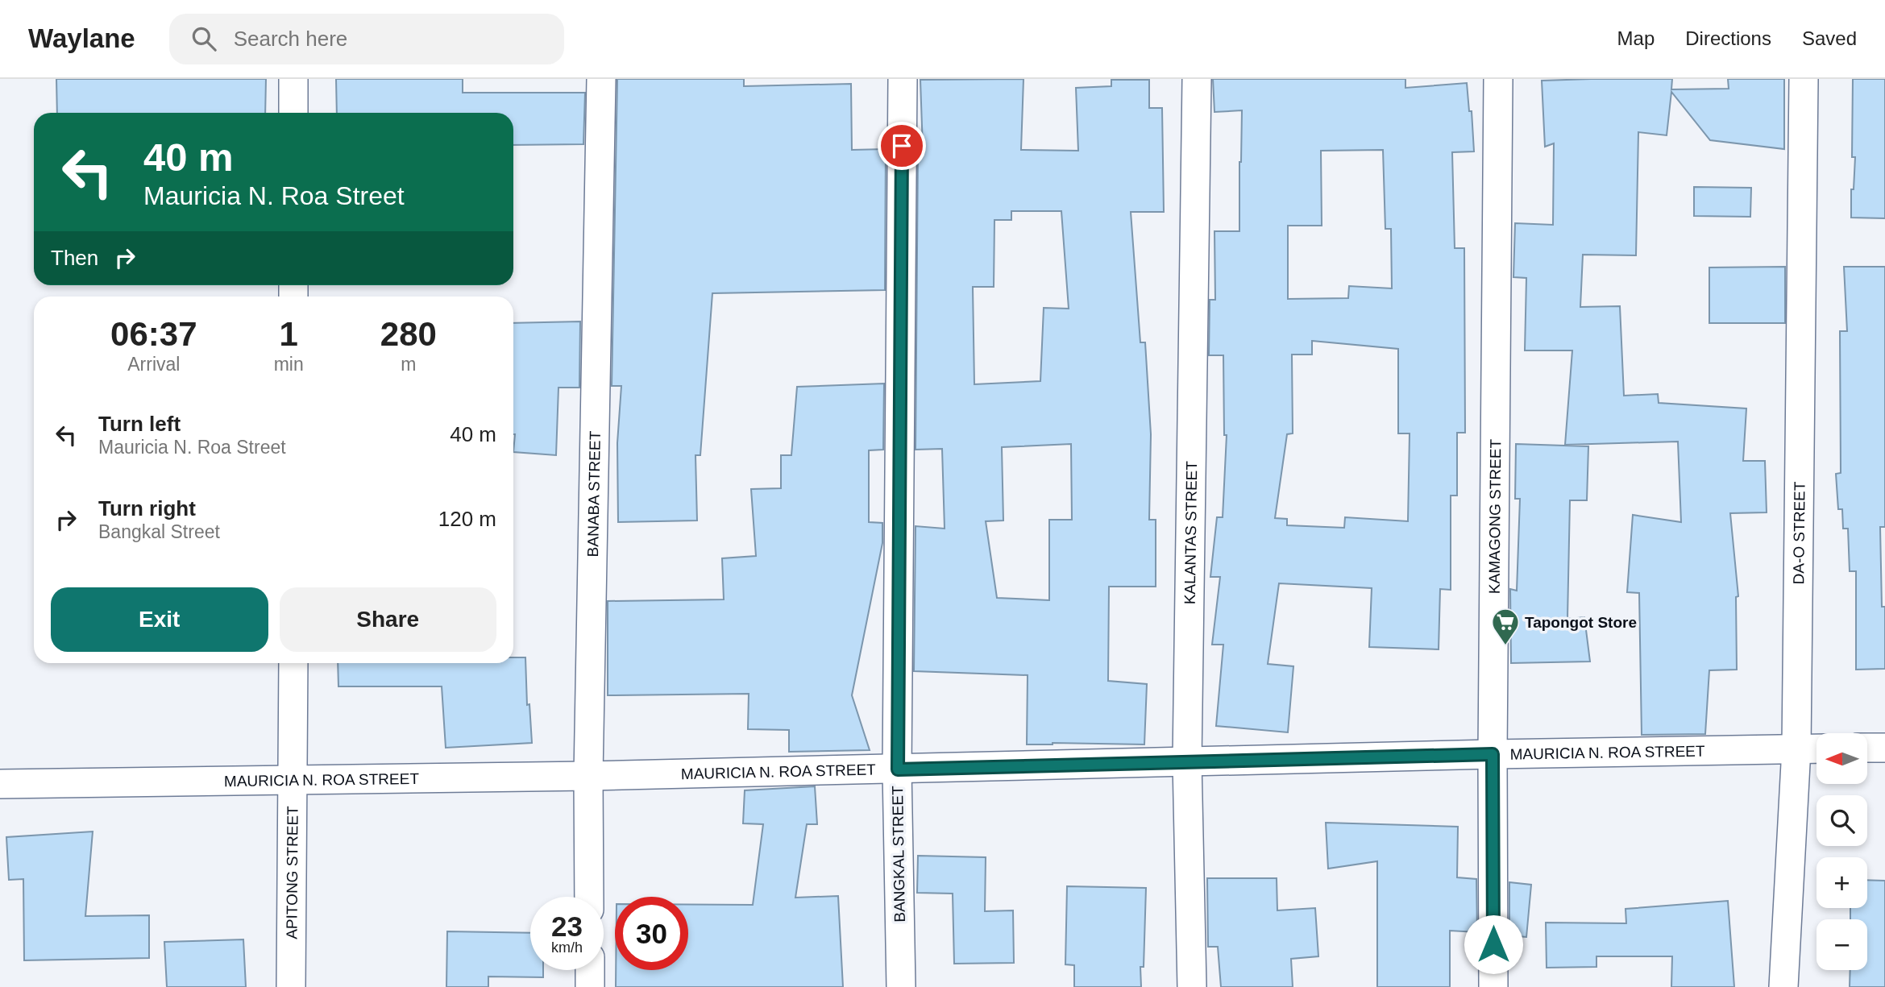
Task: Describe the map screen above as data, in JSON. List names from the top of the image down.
{
  "streets": {
    "street": [
      "BANABA STREET",
      "KAMAGONG STREET",
      "KALANTAS STREET",
      "DA-O STREET",
      "MAURICIA N. ROA STREET",
      "BANGKAL STREET",
      "APITONG STREET"
    ]
  },
  "crossings": [
    ["BANABA STREET", "MAURICIA N. ROA STREET"],
    ["KAMAGONG STREET", "MAURICIA N. ROA STREET"],
    ["KALANTAS STREET", "MAURICIA N. ROA STREET"],
    ["DA-O STREET", "MAURICIA N. ROA STREET"],
    ["MAURICIA N. ROA STREET", "BANGKAL STREET"],
    ["MAURICIA N. ROA STREET", "APITONG STREET"]
  ],
  "places": {
    "supermarket": ["Tapongot Store"]
  },
  "north": "left",
  "page": {
    "header": "Waylane",
    "search": "Search here",
    "nav": ["Map", "Directions", "Saved"],
    "turn": ["40 m", "Mauricia N. Roa Street"],
    "then": "Then",
    "eta": [
      "06:37",
      "Arrival",
      "1",
      "min",
      "280",
      "m"
    ],
    "list": [
      {
        "name": "Turn left",
        "note": "Mauricia N. Roa Street",
        "value": "40 m"
      },
      {
        "name": "Turn right",
        "note": "Bangkal Street",
        "value": "120 m"
      }
    ],
    "buttons": ["Exit", "Share"],
    "map_buttons": ["+", "−"],
    "speed": "23 km/h",
    "limit": "30"
  }
}
